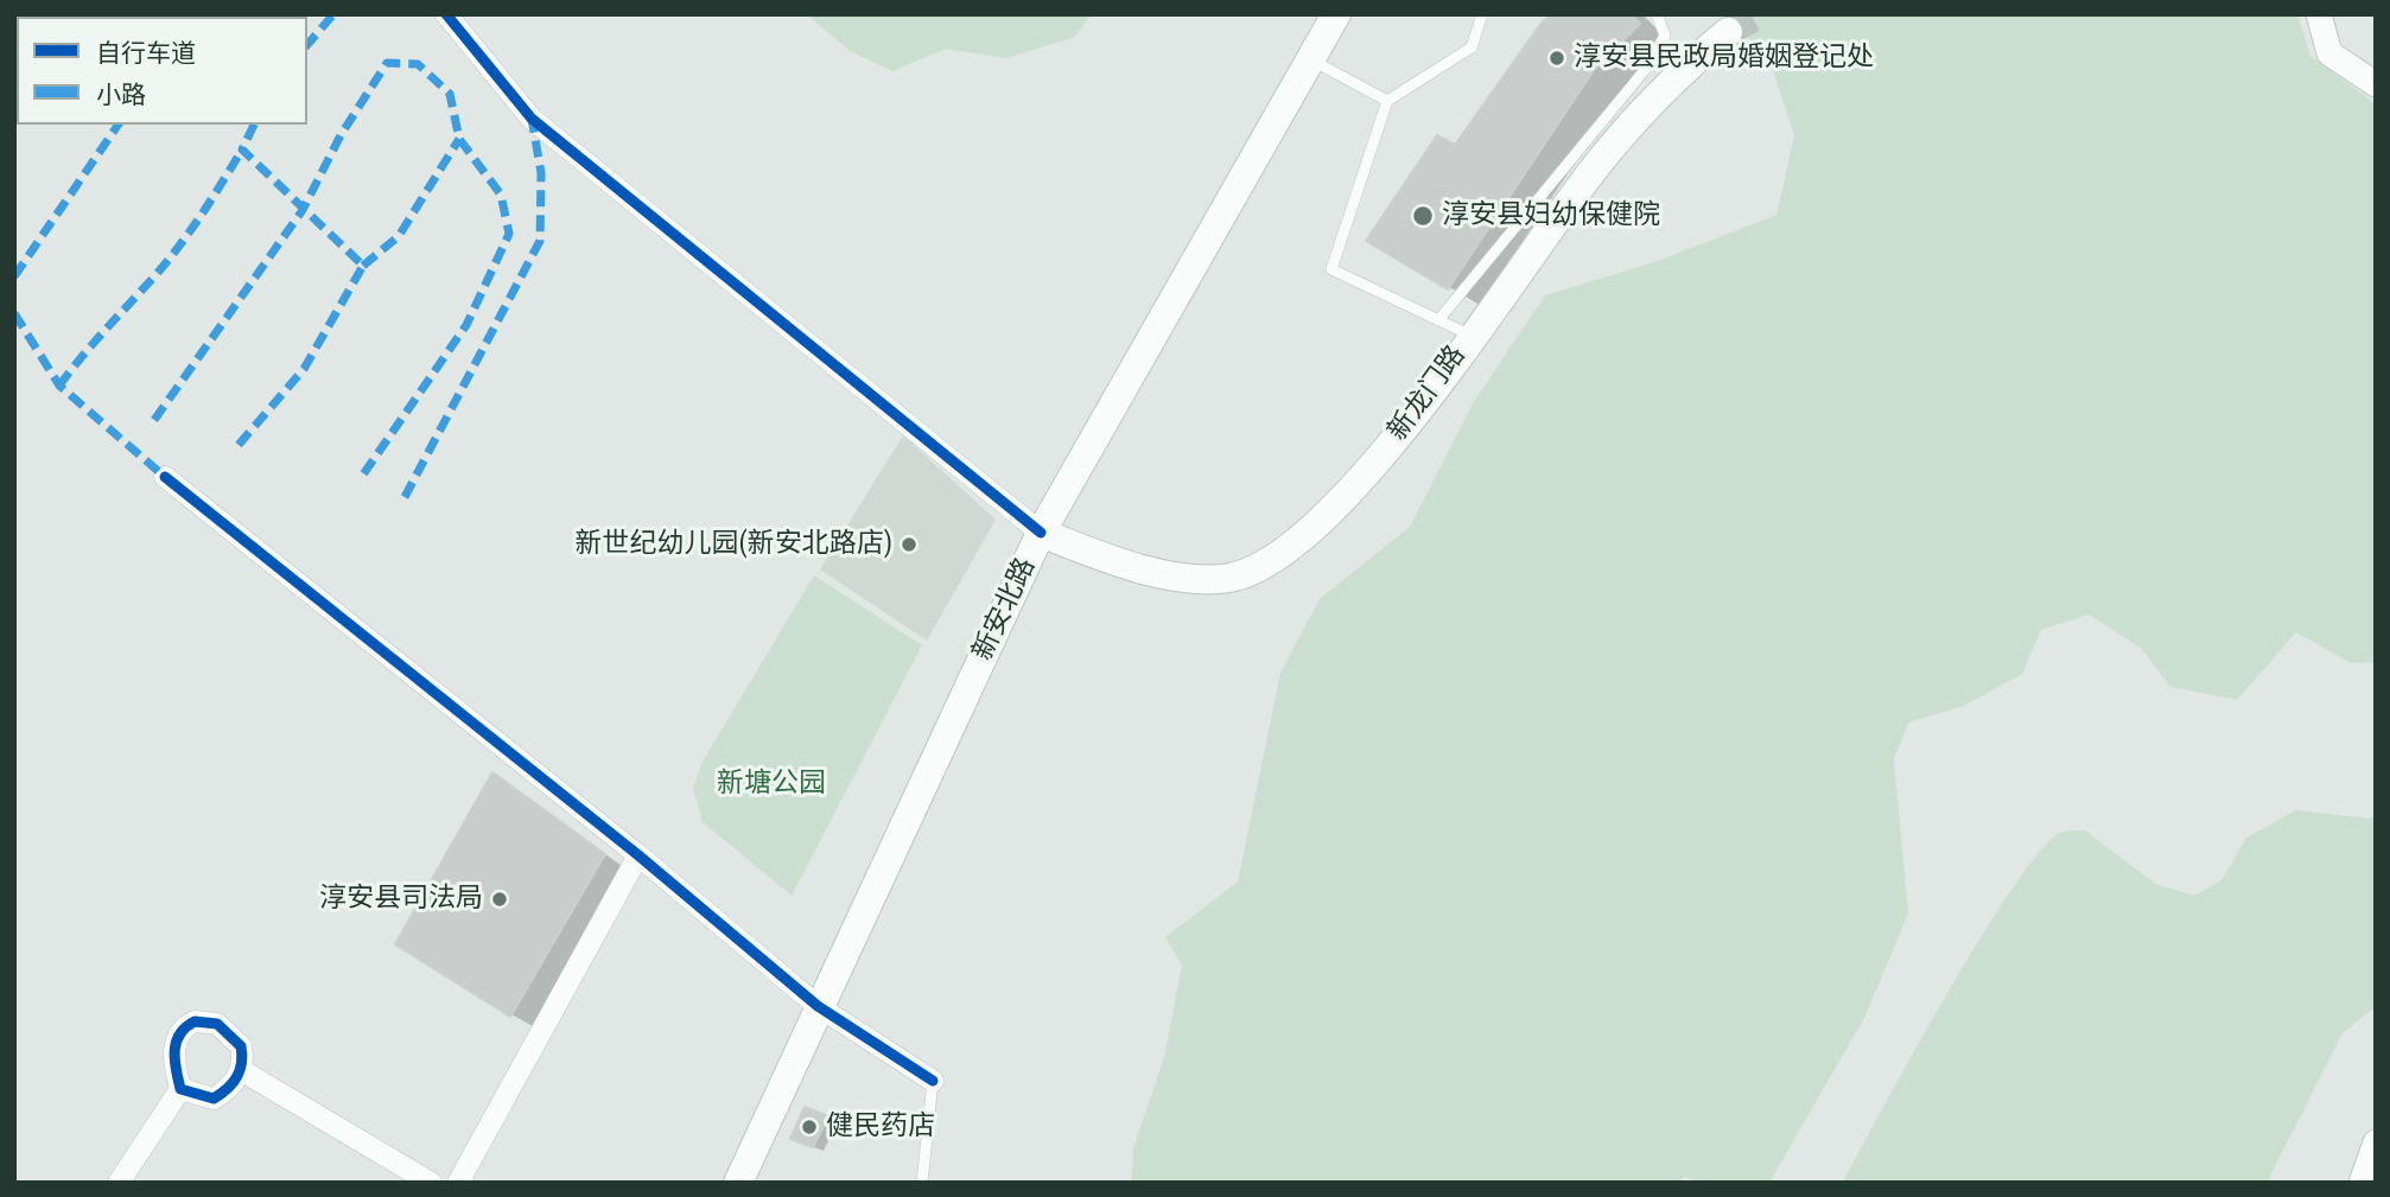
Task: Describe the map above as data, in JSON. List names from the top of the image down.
{
  "streets": {
    "main road": ["新龙门路", "新安北路"]
  },
  "crossings": [
    ["新龙门路", "新安北路"]
  ],
  "parks": ["新塘公园"],
  "places": [
    "淳安县民政局婚姻登记处",
    "淳安县妇幼保健院",
    "新世纪幼儿园(新安北路店)",
    "淳安县司法局",
    "健民药店"
  ],
  "legend": ["自行车道", "小路"]
}
